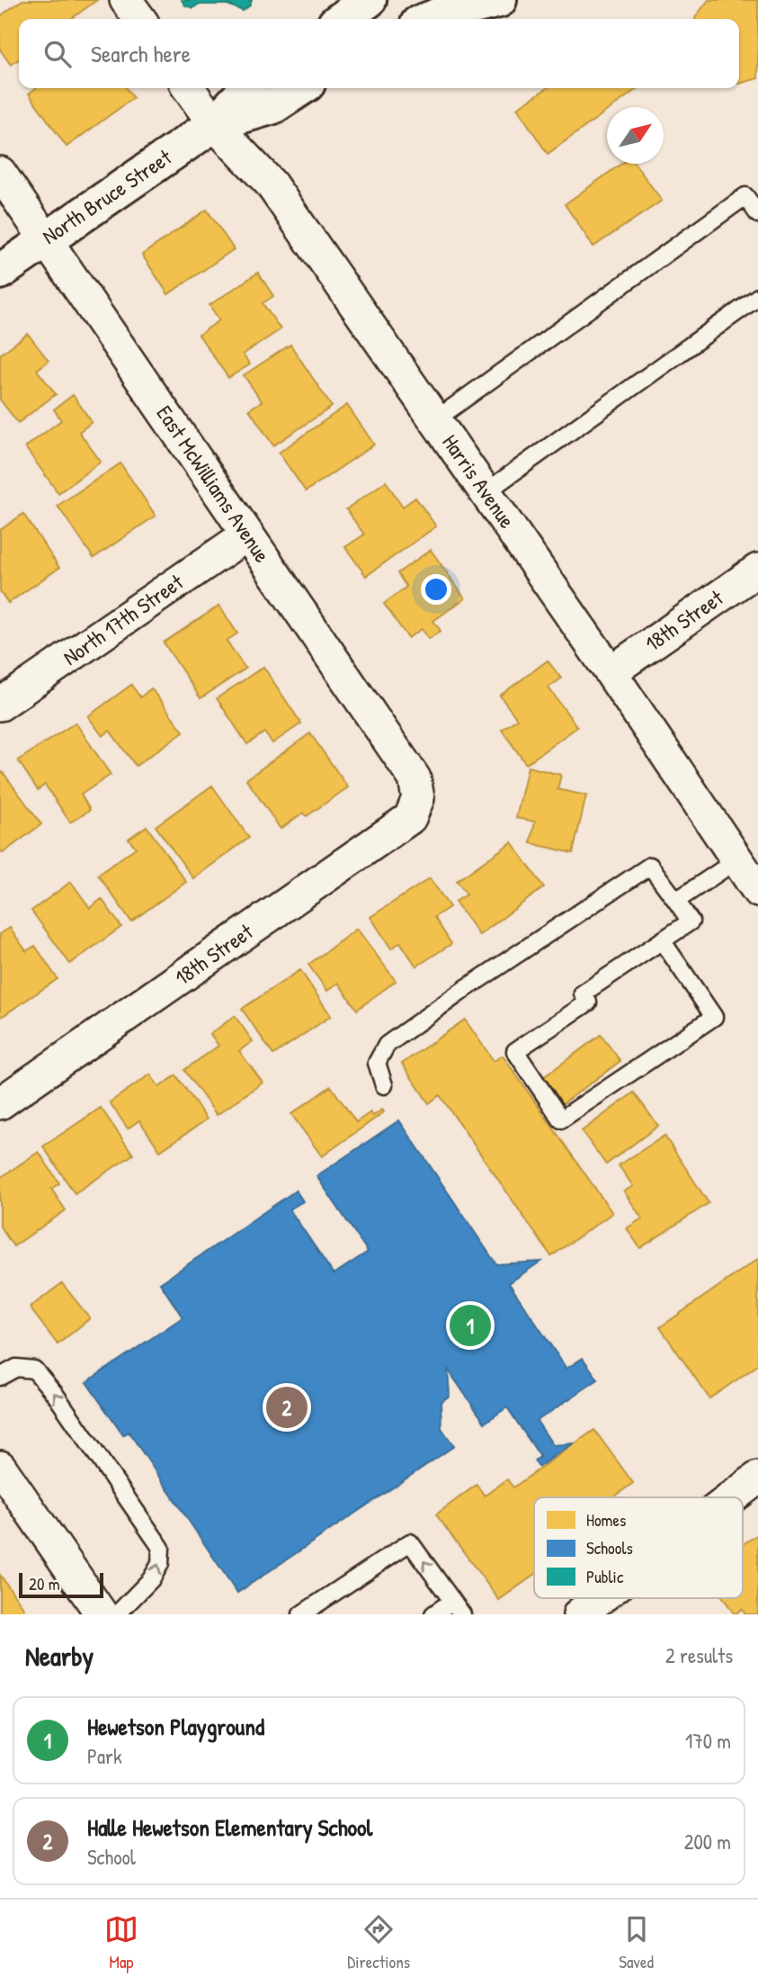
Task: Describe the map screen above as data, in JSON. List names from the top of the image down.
{
  "streets": {
    "street": [
      "North Bruce Street",
      "Harris Avenue",
      "East McWilliams Avenue",
      "North 17th Street",
      "18th Street"
    ]
  },
  "crossings": [
    ["North Bruce Street", "Harris Avenue"],
    ["North Bruce Street", "East McWilliams Avenue"],
    ["Harris Avenue", "18th Street"],
    ["East McWilliams Avenue", "North 17th Street"],
    ["East McWilliams Avenue", "18th Street"]
  ],
  "legend": ["Homes", "Schools", "Public"],
  "scale_bar": "20 m",
  "north": "top right",
  "page": {
    "search": "Search here",
    "pins": ["1", "2"],
    "scale": "20 m",
    "heading": ["Nearby", "2 results"],
    "list": [
      {
        "mark": "1",
        "name": "Hewetson Playground",
        "note": "Park",
        "value": "170 m"
      },
      {
        "mark": "2",
        "name": "Halle Hewetson Elementary School",
        "note": "School",
        "value": "200 m"
      }
    ],
    "nav": ["Map", "Directions", "Saved"]
  }
}
